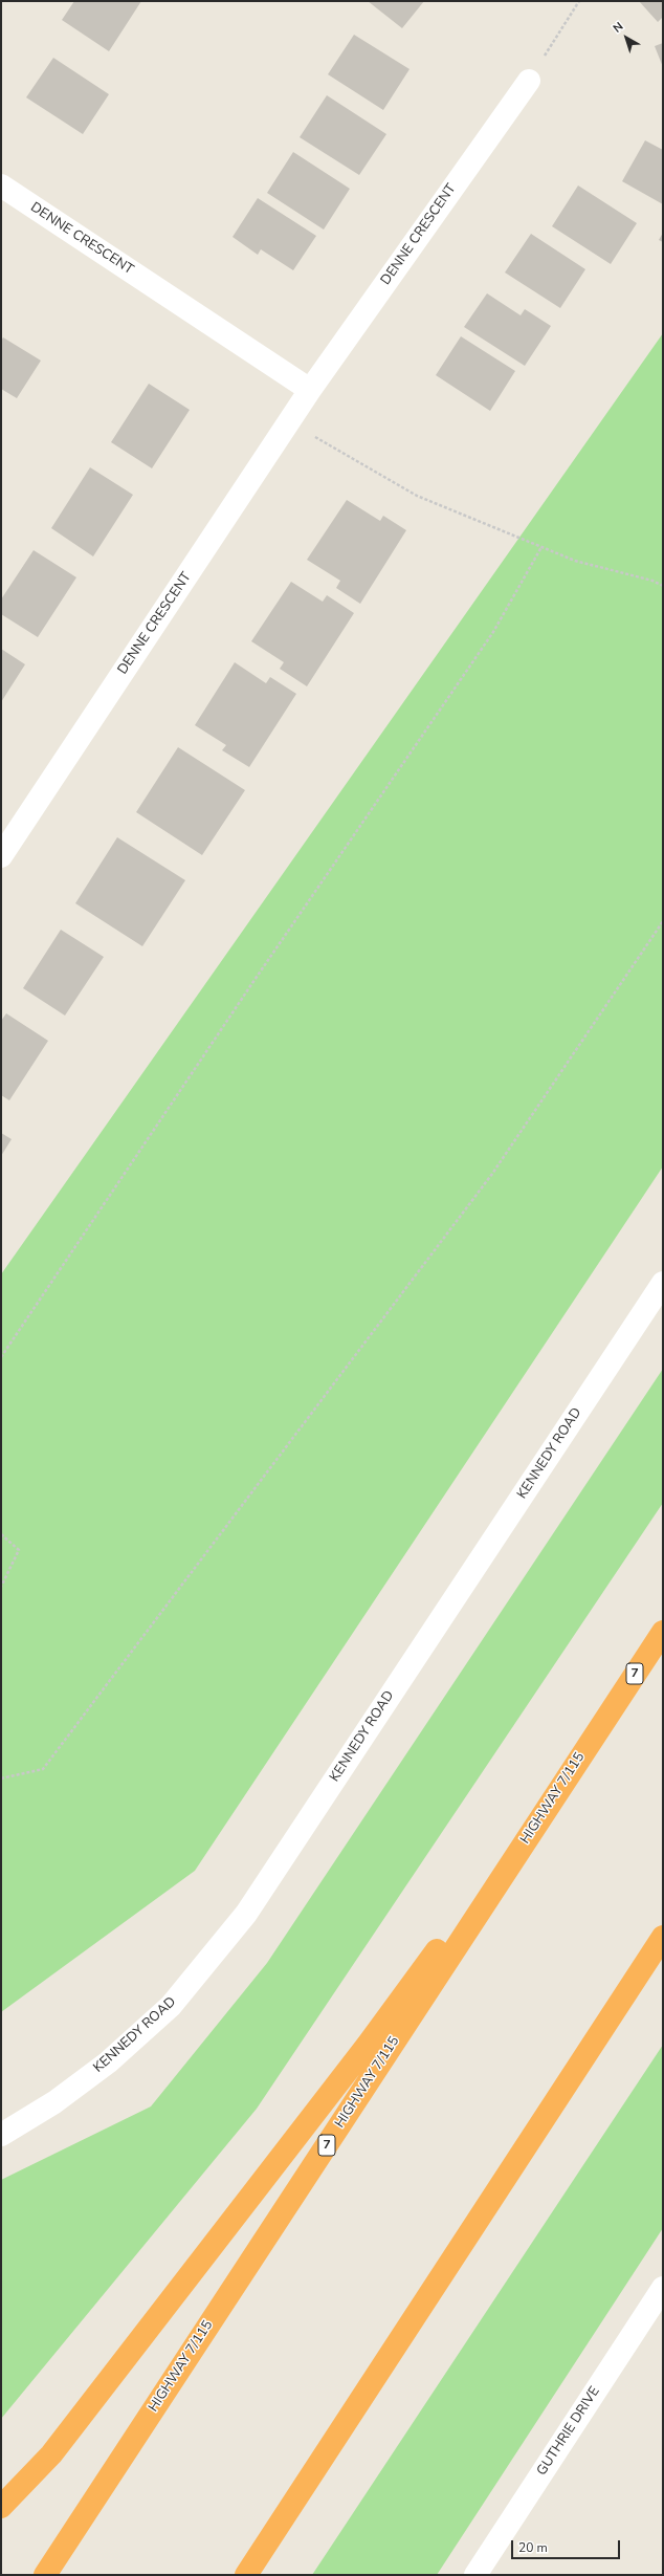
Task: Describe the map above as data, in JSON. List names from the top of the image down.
{
  "streets": {
    "highway": ["7", "HIGHWAY 7/115"],
    "street": ["DENNE CRESCENT", "KENNEDY ROAD", "GUTHRIE DRIVE"]
  },
  "scale_bar": "20 m",
  "north": "top left"
}
